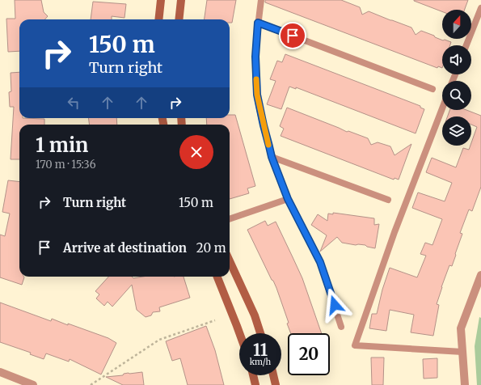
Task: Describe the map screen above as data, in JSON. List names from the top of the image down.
{
  "north": "top",
  "page": {
    "turn": ["150 m", "Turn right"],
    "heading": ["1 min", "170 m · 15:36"],
    "list": [
      {
        "name": "Turn right",
        "value": "150 m"
      },
      {
        "name": "Arrive at destination",
        "value": "20 m"
      }
    ],
    "speed": "11 km/h",
    "limit": "20"
  }
}
